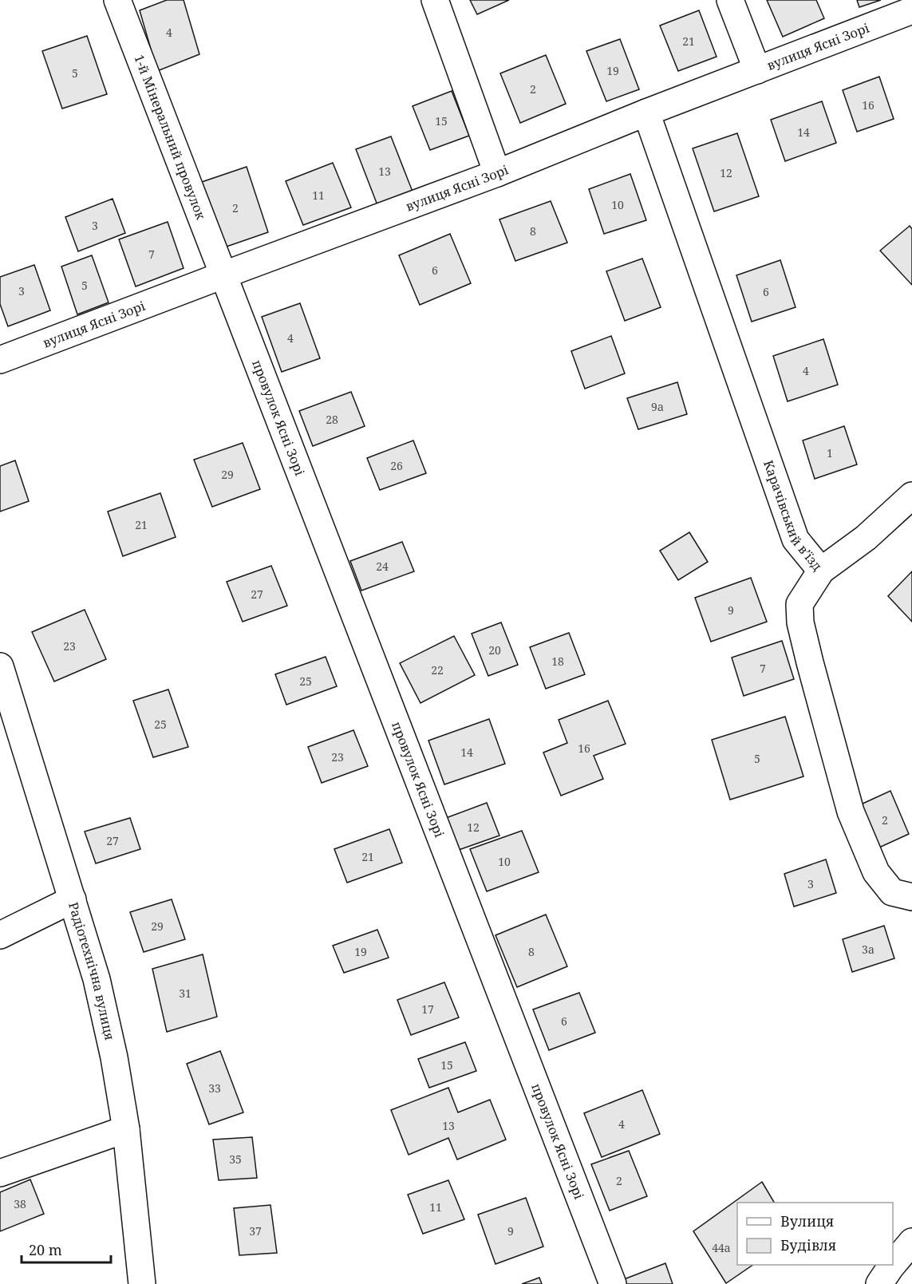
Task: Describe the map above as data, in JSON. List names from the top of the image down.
{
  "streets": {
    "street": [
      "вулиця Ясні Зорі",
      "1-й Мінеральний провулок",
      "провулок Ясні Зорі",
      "Карачівський в’їзд",
      "Радіотехнічна вулиця"
    ]
  },
  "crossings": [
    ["вулиця Ясні Зорі", "1-й Мінеральний провулок"],
    ["вулиця Ясні Зорі", "провулок Ясні Зорі"],
    ["вулиця Ясні Зорі", "Карачівський в’їзд"],
    ["1-й Мінеральний провулок", "провулок Ясні Зорі"]
  ],
  "house_numbers": [
    "4",
    "21",
    "19",
    "5",
    "2",
    "16",
    "15",
    "14",
    "13",
    "12",
    "11",
    "10",
    "2",
    "3",
    "8",
    "7",
    "6",
    "5",
    "3",
    "6",
    "4",
    "4",
    "9а",
    "28",
    "1",
    "26",
    "29",
    "21",
    "24",
    "27",
    "9",
    "23",
    "20",
    "18",
    "7",
    "22",
    "25",
    "25",
    "16",
    "14",
    "23",
    "5",
    "2",
    "12",
    "27",
    "21",
    "10",
    "3",
    "29",
    "3а",
    "19",
    "8",
    "31",
    "17",
    "6",
    "15",
    "33",
    "4",
    "13",
    "35",
    "2",
    "38",
    "11",
    "37",
    "9",
    "44а"
  ],
  "legend": ["Вулиця", "Будівля"],
  "scale_bar": "20 m"
}
